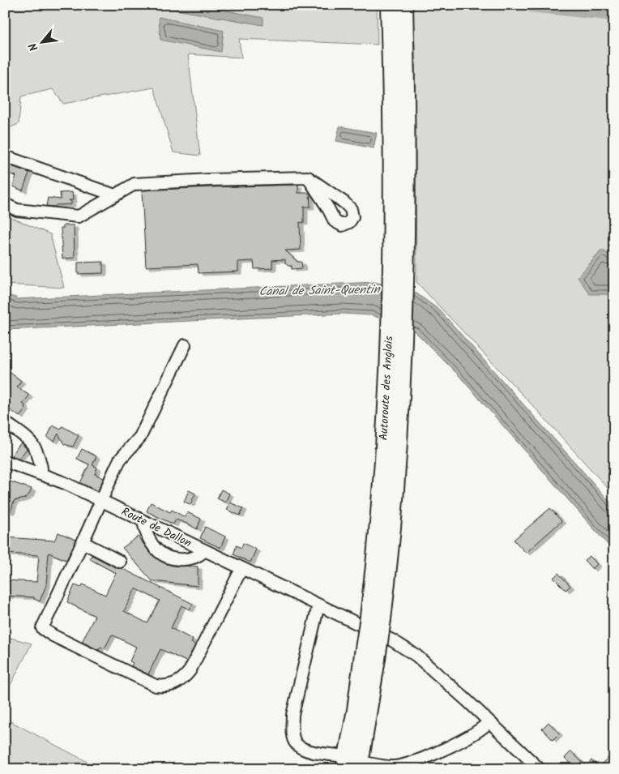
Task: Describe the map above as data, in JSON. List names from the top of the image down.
{
  "streets": {
    "highway": ["Autoroute des Anglais"],
    "street": ["Route de Dallon"]
  },
  "water": ["Canal de Saint-Quentin"],
  "north": "bottom left"
}
